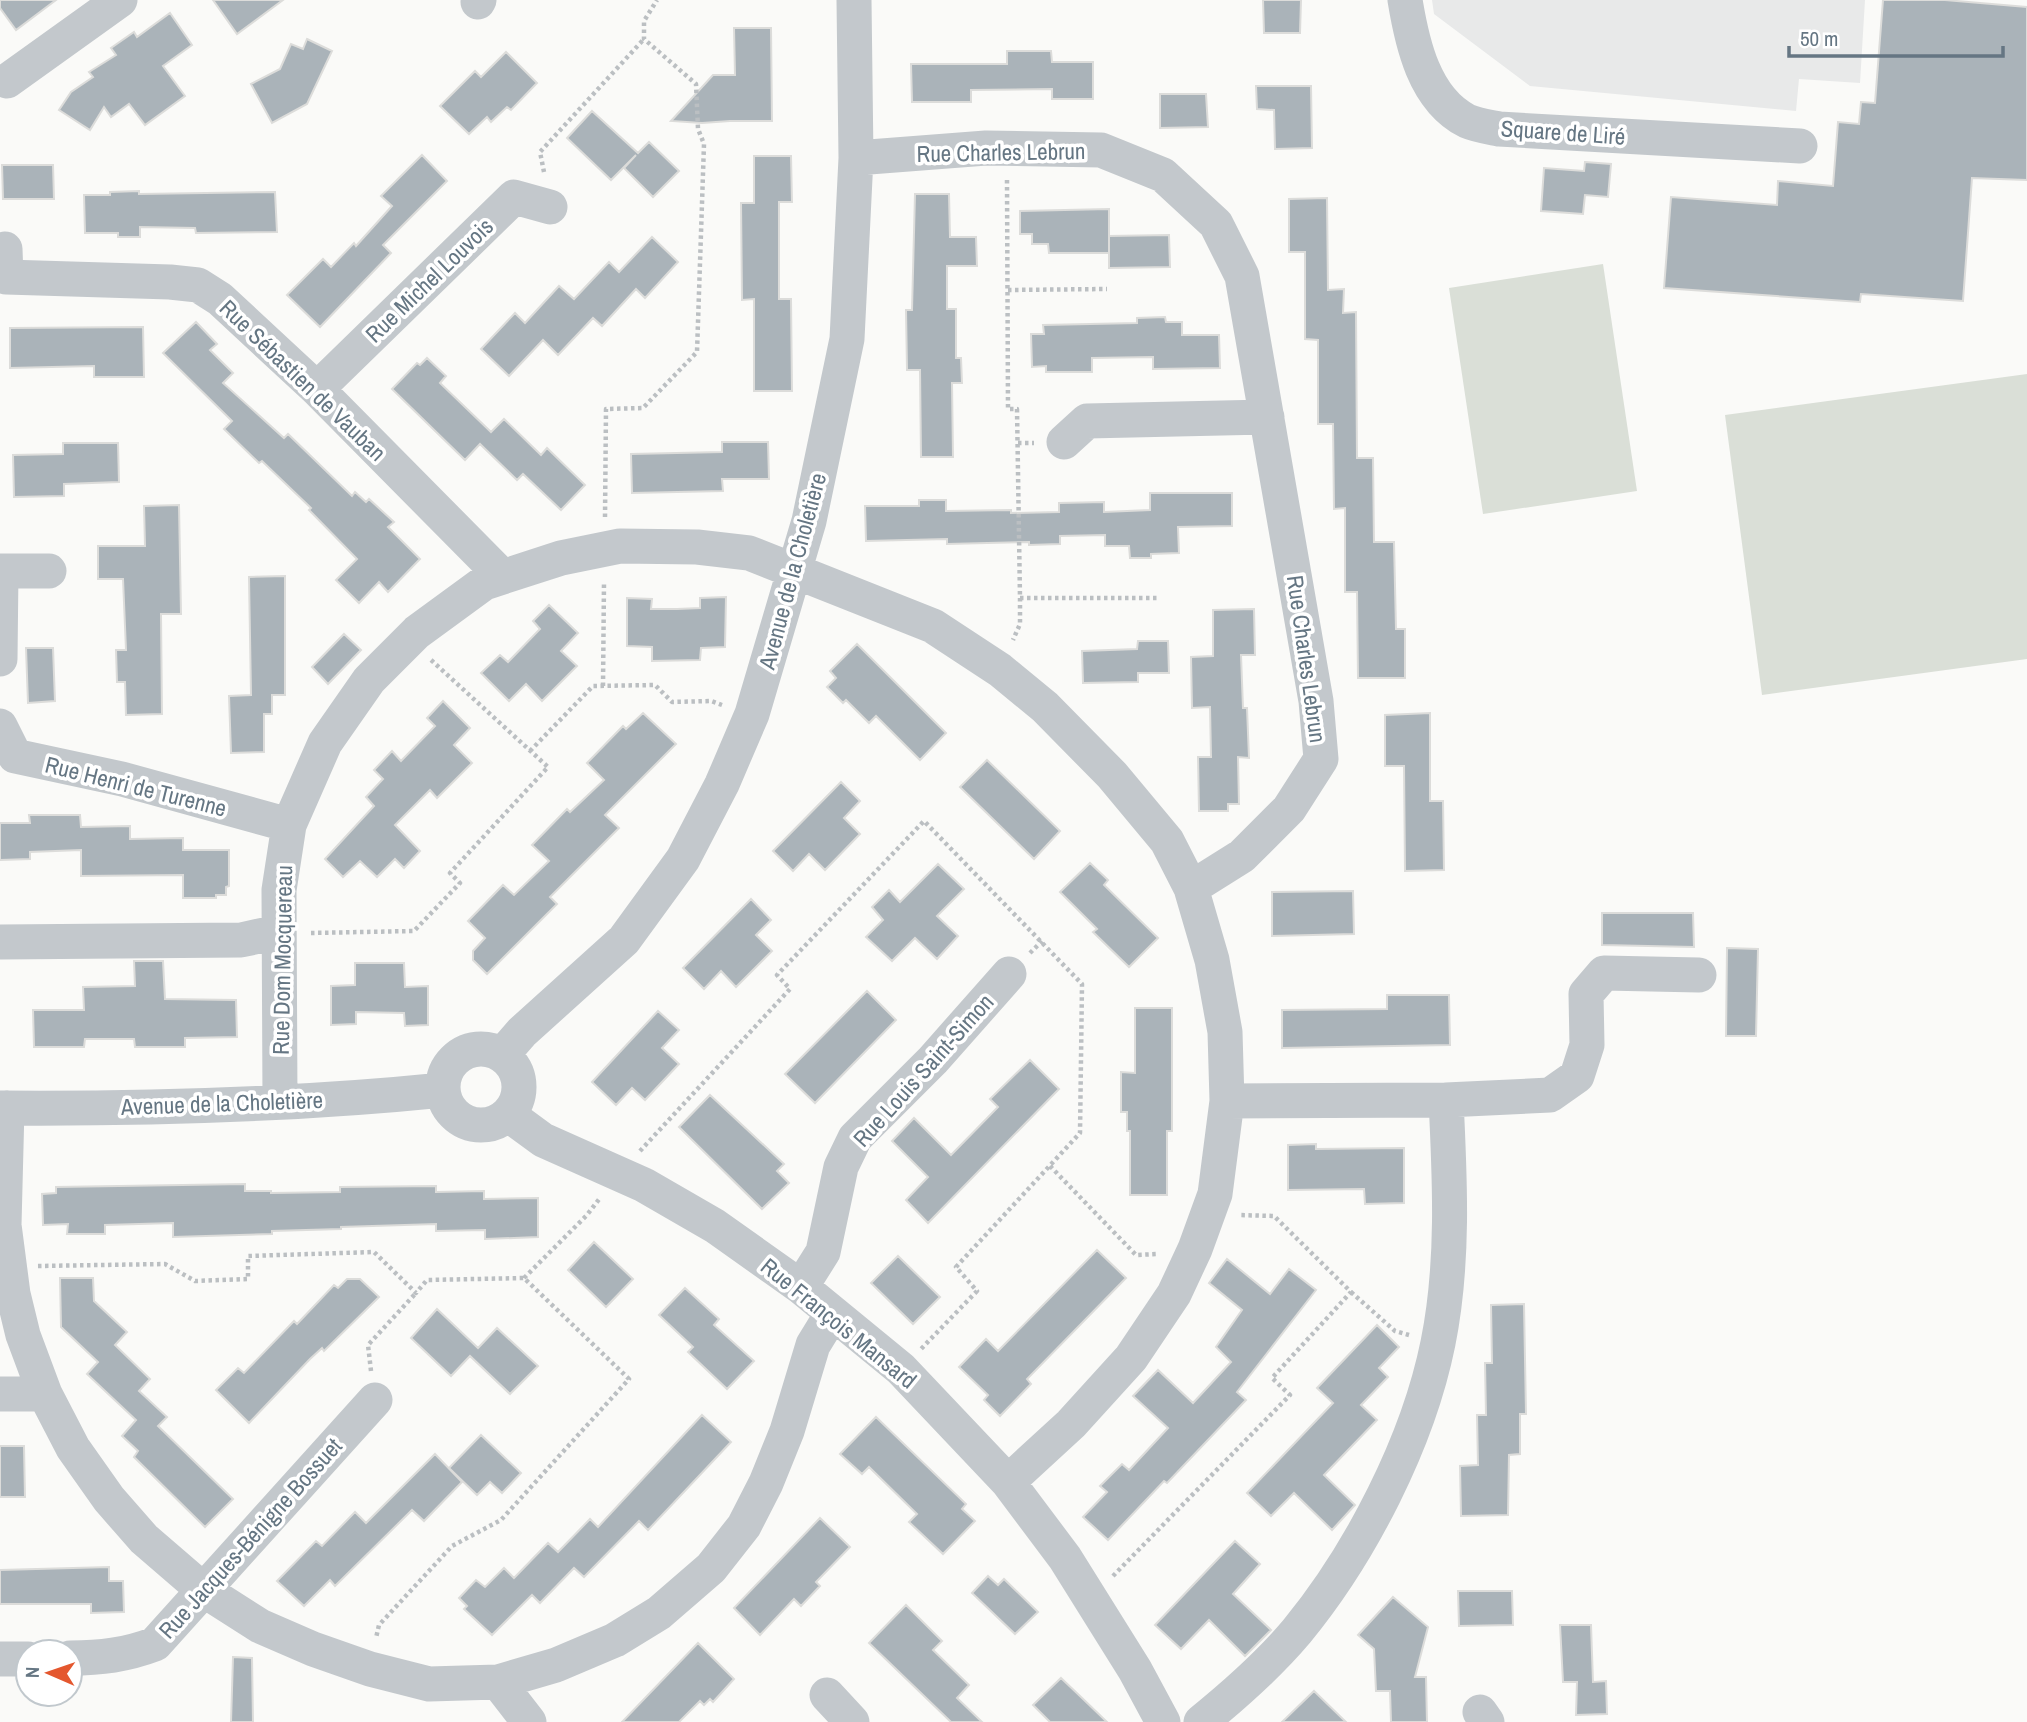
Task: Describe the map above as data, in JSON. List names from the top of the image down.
{
  "streets": {
    "street": [
      "Square de Liré",
      "Rue Charles Lebrun",
      "Rue Michel Louvois",
      "Rue Sébastien de Vauban",
      "Avenue de la Choletière",
      "Rue Henri de Turenne",
      "Rue Dom Mocquereau",
      "Rue Louis Saint-Simon",
      "Rue François Mansard",
      "Rue Jacques-Bénigne Bossuet"
    ]
  },
  "crossings": [
    ["Rue Charles Lebrun", "Avenue de la Choletière"],
    ["Rue Charles Lebrun", "Rue Dom Mocquereau"],
    ["Rue Michel Louvois", "Rue Sébastien de Vauban"],
    ["Rue Sébastien de Vauban", "Rue Dom Mocquereau"],
    ["Avenue de la Choletière", "Rue Dom Mocquereau"],
    ["Avenue de la Choletière", "Rue François Mansard"],
    ["Rue Henri de Turenne", "Rue Dom Mocquereau"],
    ["Rue Dom Mocquereau", "Rue François Mansard"],
    ["Rue Louis Saint-Simon", "Rue François Mansard"]
  ],
  "scale_bar": "50 m",
  "north": "left"
}
